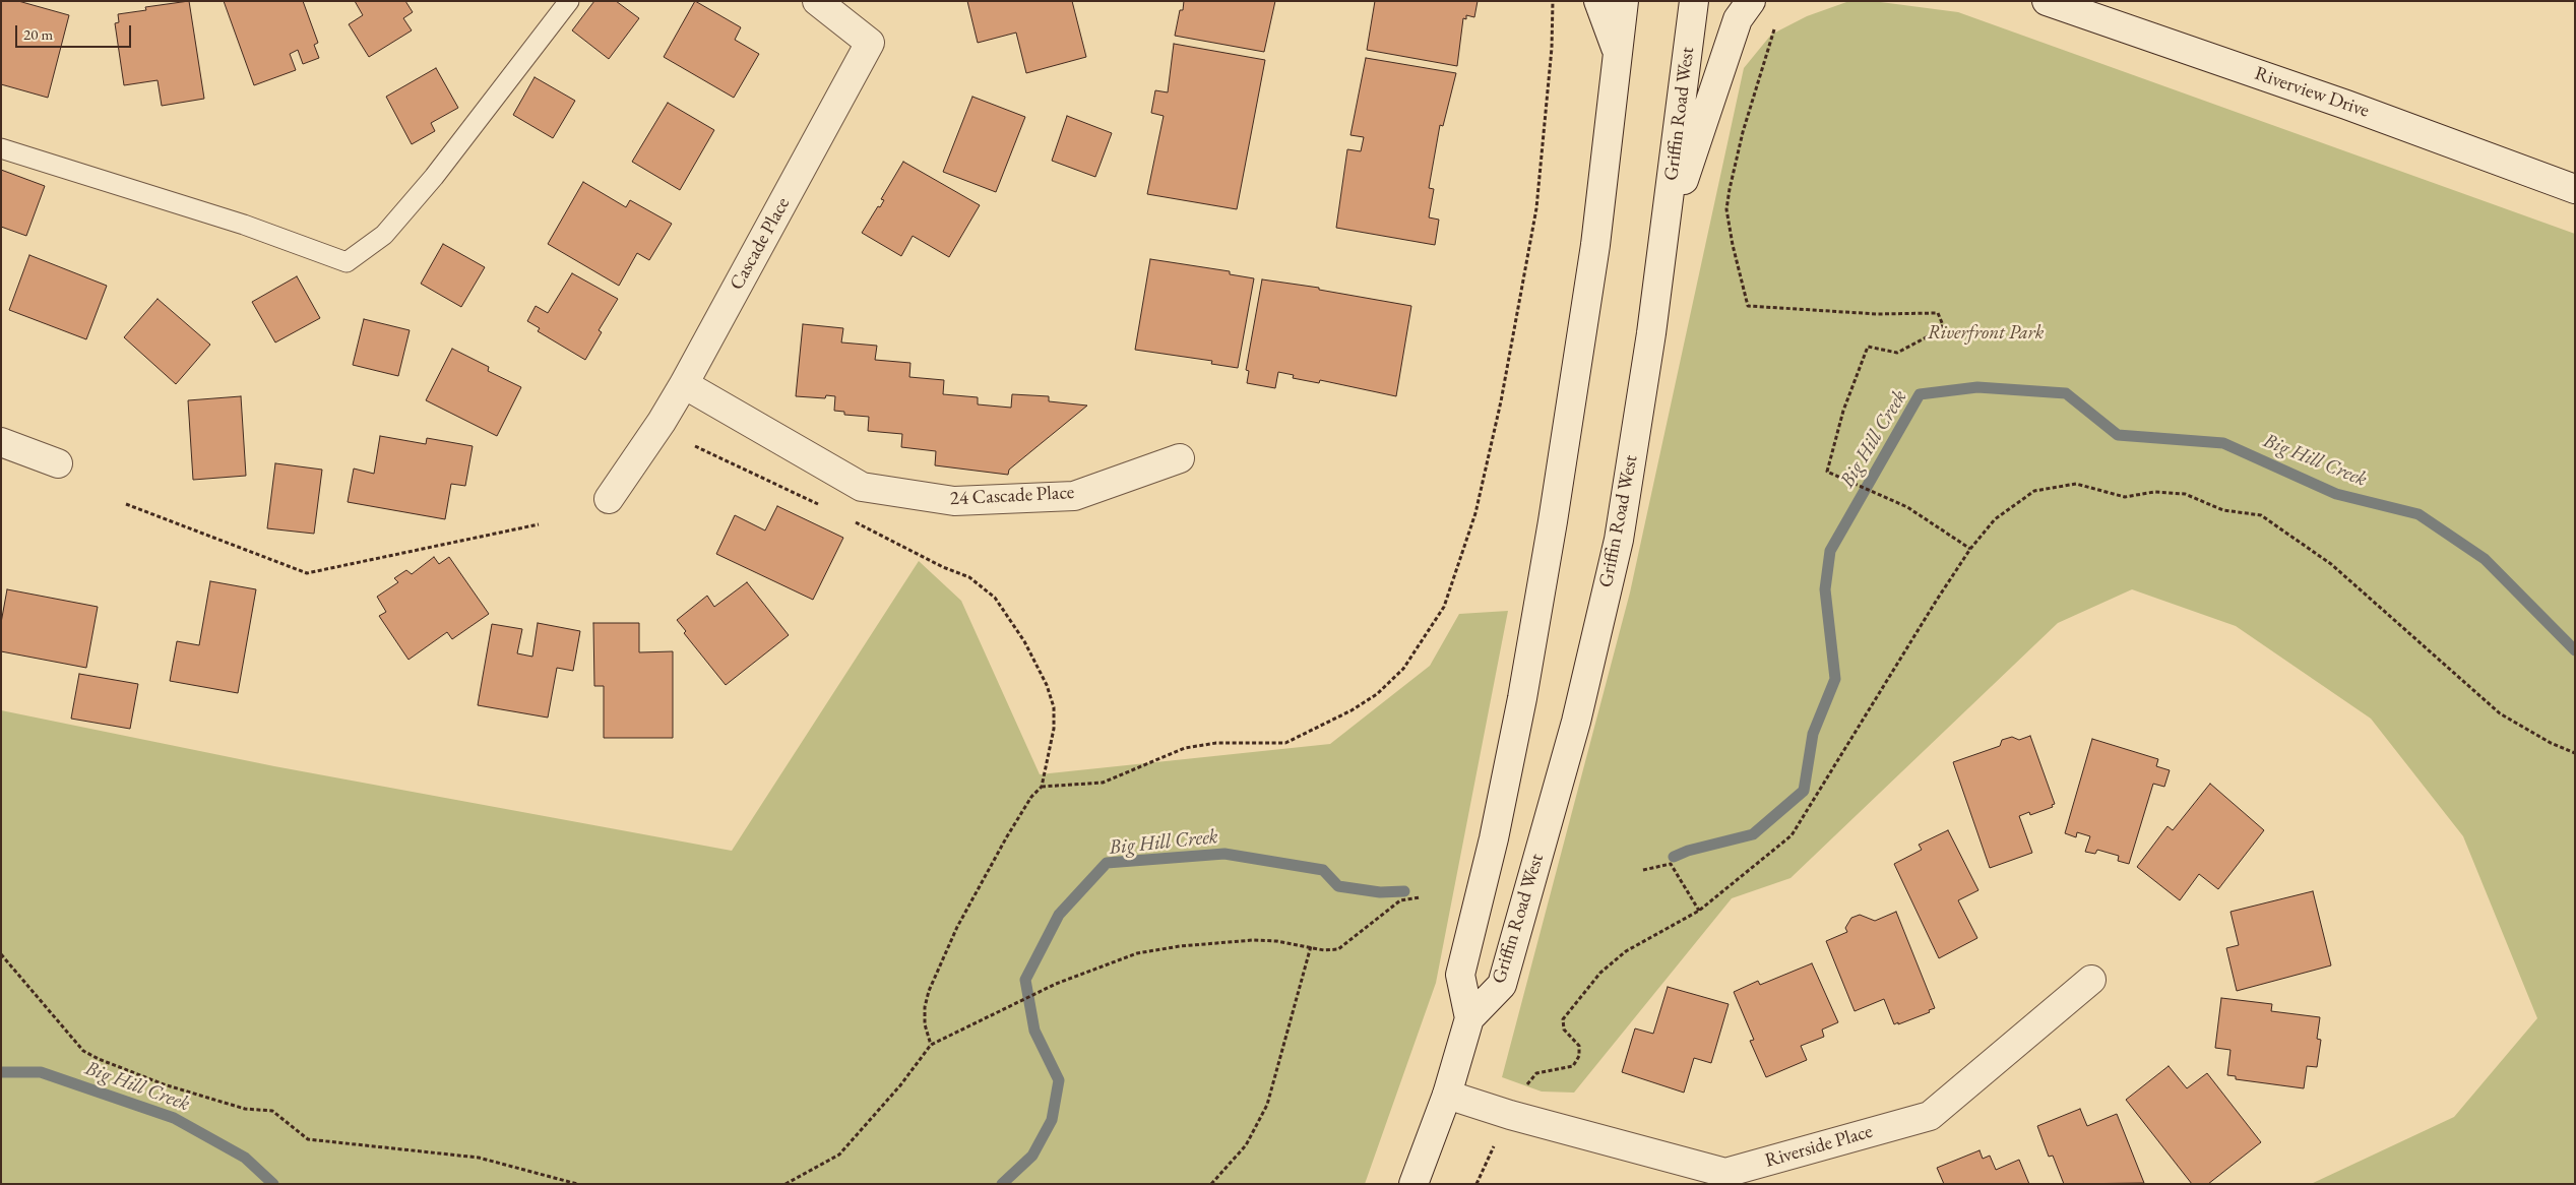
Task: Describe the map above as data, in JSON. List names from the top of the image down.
{
  "streets": {
    "main road": [
      "Riverview Drive",
      "Griffin Road West",
      "Cascade Place",
      "24 Cascade Place",
      "Riverside Place"
    ]
  },
  "crossings": [
    ["Griffin Road West", "Riverside Place"],
    ["Cascade Place", "24 Cascade Place"]
  ],
  "water": ["Big Hill Creek"],
  "parks": ["Riverfront Park"],
  "scale_bar": "20 m"
}
